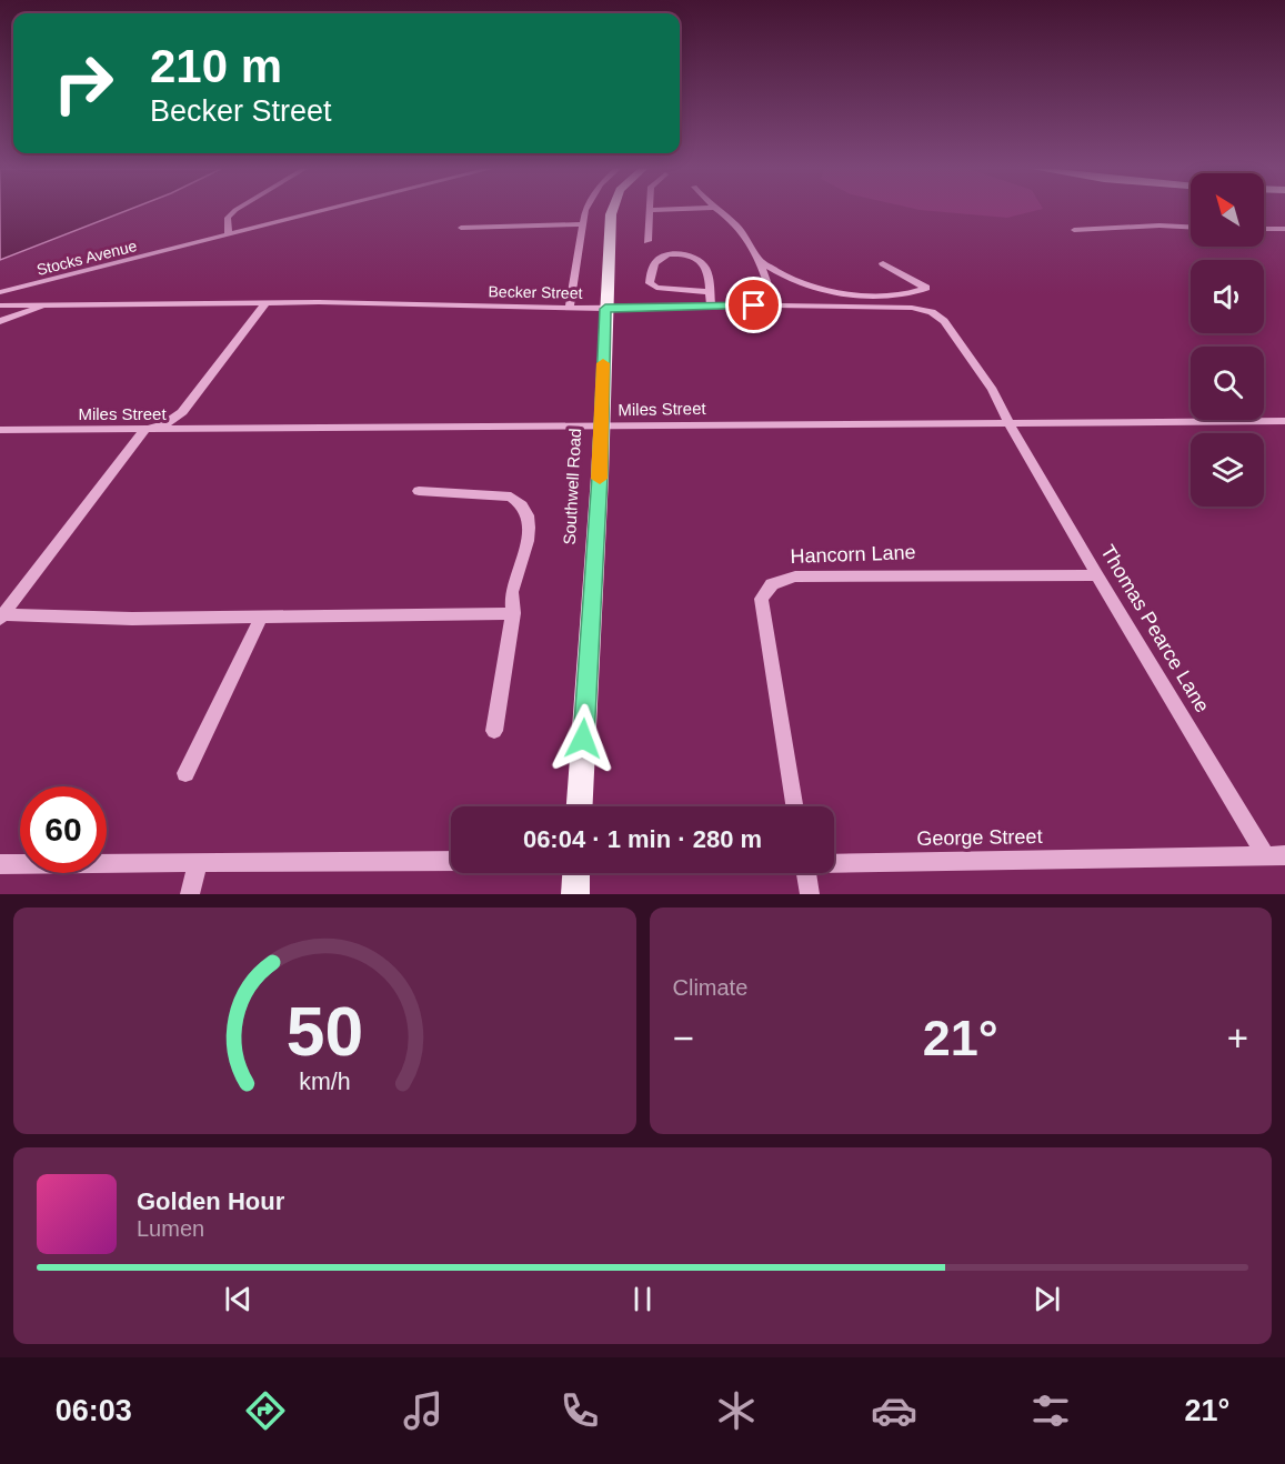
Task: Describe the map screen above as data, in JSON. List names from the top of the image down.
{
  "streets": {
    "main road": ["Southwell Road"],
    "street": [
      "Stocks Avenue",
      "Becker Street",
      "Miles Street",
      "Hancorn Lane",
      "Thomas Pearce Lane",
      "George Street"
    ]
  },
  "crossings": [
    ["Becker Street", "Miles Street"],
    ["Becker Street", "Southwell Road"],
    ["Becker Street", "Thomas Pearce Lane"],
    ["Miles Street", "Southwell Road"],
    ["Miles Street", "Thomas Pearce Lane"],
    ["Hancorn Lane", "Thomas Pearce Lane"],
    ["Thomas Pearce Lane", "George Street"]
  ],
  "north": "top left",
  "page": {
    "turn": ["210 m", "Becker Street"],
    "limit": "60",
    "trip": "06:04 · 1 min · 280 m",
    "tile": "Climate",
    "heat": ["−", "21°", "+"],
    "song": ["Golden Hour", "Lumen"],
    "tabs": ["06:03", "21°"],
    "gauge": ["50", "km/h"]
  }
}
